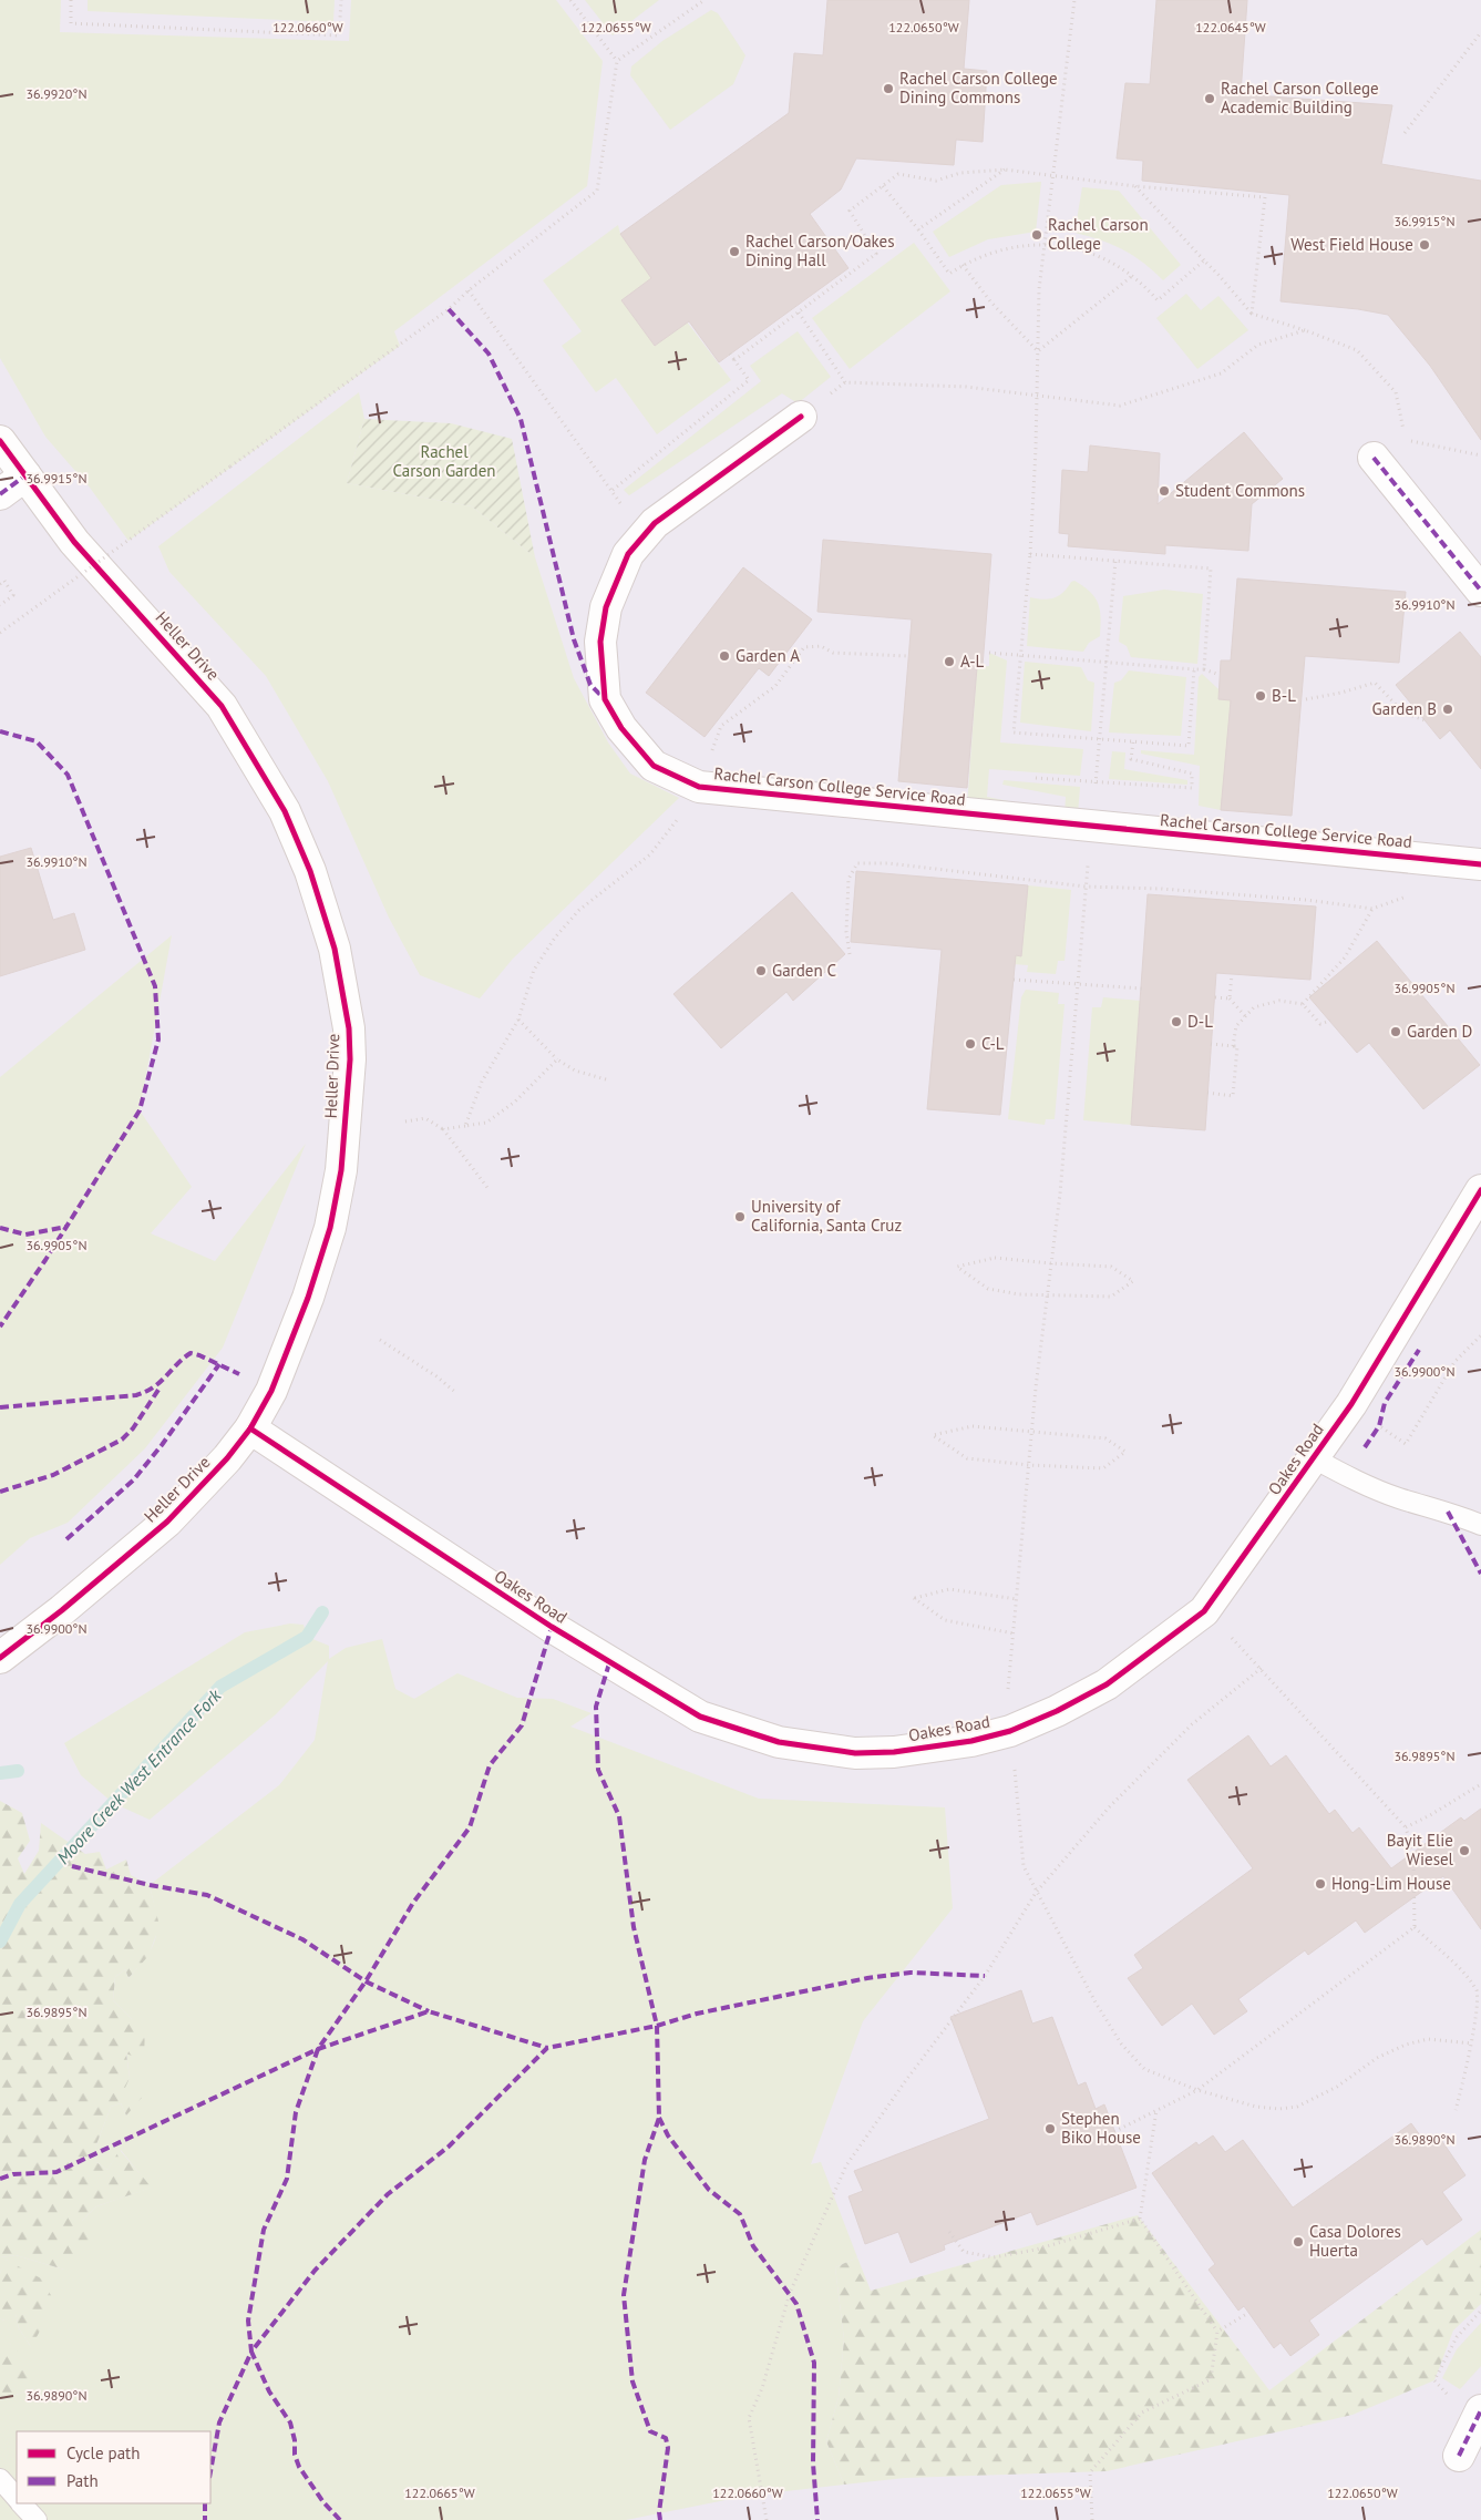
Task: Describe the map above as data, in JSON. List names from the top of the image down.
{
  "streets": {
    "street": ["Heller Drive", "Rachel Carson College Service Road", "Oakes Road"]
  },
  "crossings": [
    ["Heller Drive", "Oakes Road"]
  ],
  "water": ["Moore Creek West Entrance Fork"],
  "parks": ["Rachel Carson Garden"],
  "places": [
    "Rachel Carson College Dining Commons",
    "Rachel Carson College Academic Building",
    "Rachel Carson College",
    "West Field House",
    "Rachel Carson/Oakes Dining Hall",
    "Student Commons",
    "Garden A",
    "A-L",
    "B-L",
    "Garden B",
    "Garden C",
    "D-L",
    "Garden D",
    "C-L",
    "University of California, Santa Cruz",
    "Bayit Elie Wiesel",
    "Hong-Lim House",
    "Stephen Biko House",
    "Casa Dolores Huerta"
  ],
  "legend": ["Cycle path", "Path"],
  "coordinates": [
    "122.0660°W",
    "122.0655°W",
    "122.0650°W",
    "122.0645°W",
    "36.9920°N",
    "36.9915°N",
    "36.9910°N",
    "36.9905°N",
    "36.9900°N",
    "36.9895°N",
    "36.9890°N",
    "122.0665°W"
  ]
}
